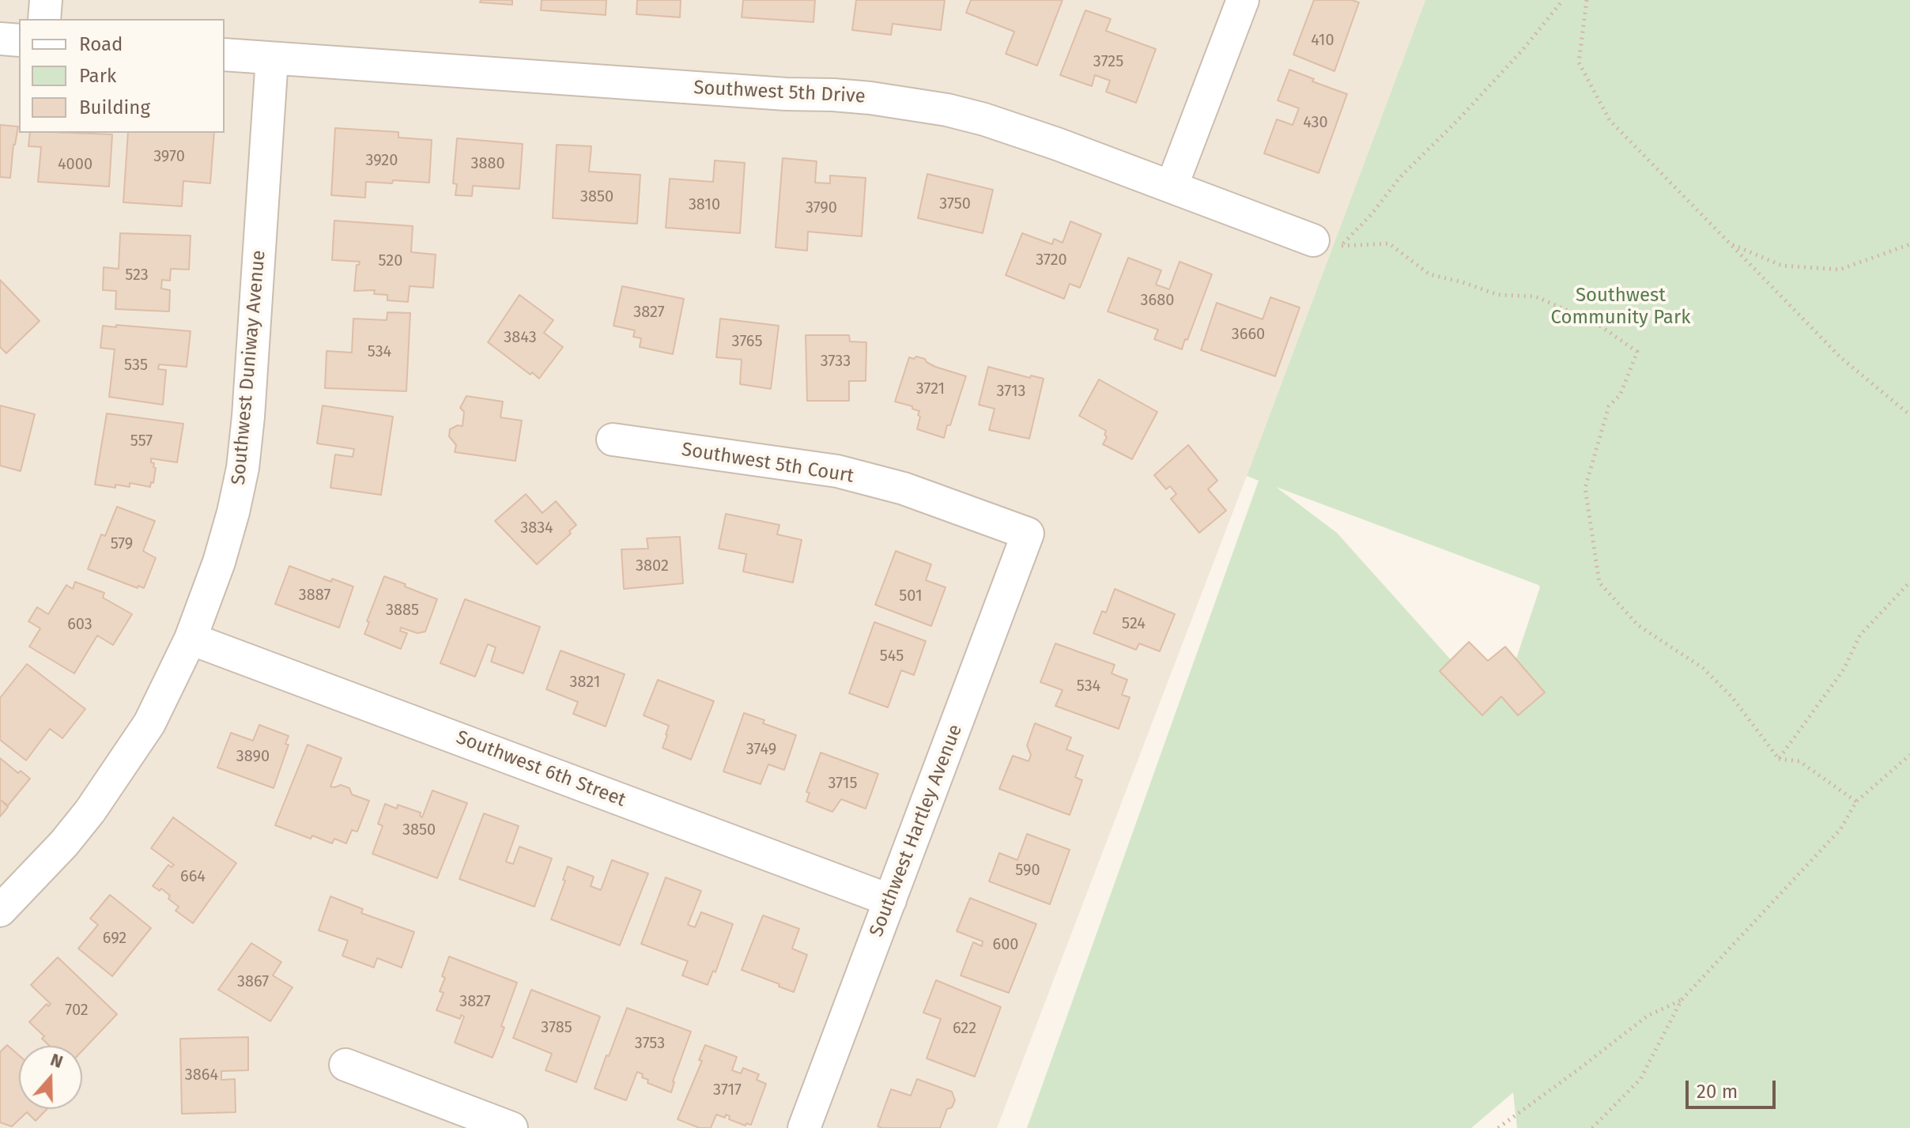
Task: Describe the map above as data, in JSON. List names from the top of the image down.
{
  "streets": {
    "street": [
      "Southwest 5th Drive",
      "Southwest Duniway Avenue",
      "Southwest 5th Court",
      "Southwest 6th Street",
      "Southwest Hartley Avenue"
    ]
  },
  "crossings": [
    ["Southwest 5th Drive", "Southwest Duniway Avenue"],
    ["Southwest Duniway Avenue", "Southwest 6th Street"],
    ["Southwest 5th Court", "Southwest Hartley Avenue"],
    ["Southwest 6th Street", "Southwest Hartley Avenue"]
  ],
  "parks": ["Southwest Community Park"],
  "house_numbers": [
    "410",
    "3725",
    "430",
    "3970",
    "3920",
    "3880",
    "4000",
    "3850",
    "3750",
    "3810",
    "3790",
    "3720",
    "520",
    "523",
    "3680",
    "3827",
    "3660",
    "3843",
    "3765",
    "534",
    "3733",
    "535",
    "3721",
    "3713",
    "557",
    "3834",
    "579",
    "3802",
    "3887",
    "501",
    "3885",
    "524",
    "603",
    "545",
    "3821",
    "534",
    "3749",
    "3890",
    "3715",
    "3850",
    "590",
    "664",
    "692",
    "600",
    "3867",
    "3827",
    "702",
    "3785",
    "622",
    "3753",
    "3864",
    "3717"
  ],
  "legend": ["Road", "Park", "Building"],
  "scale_bar": "20 m",
  "north": "top"
}
